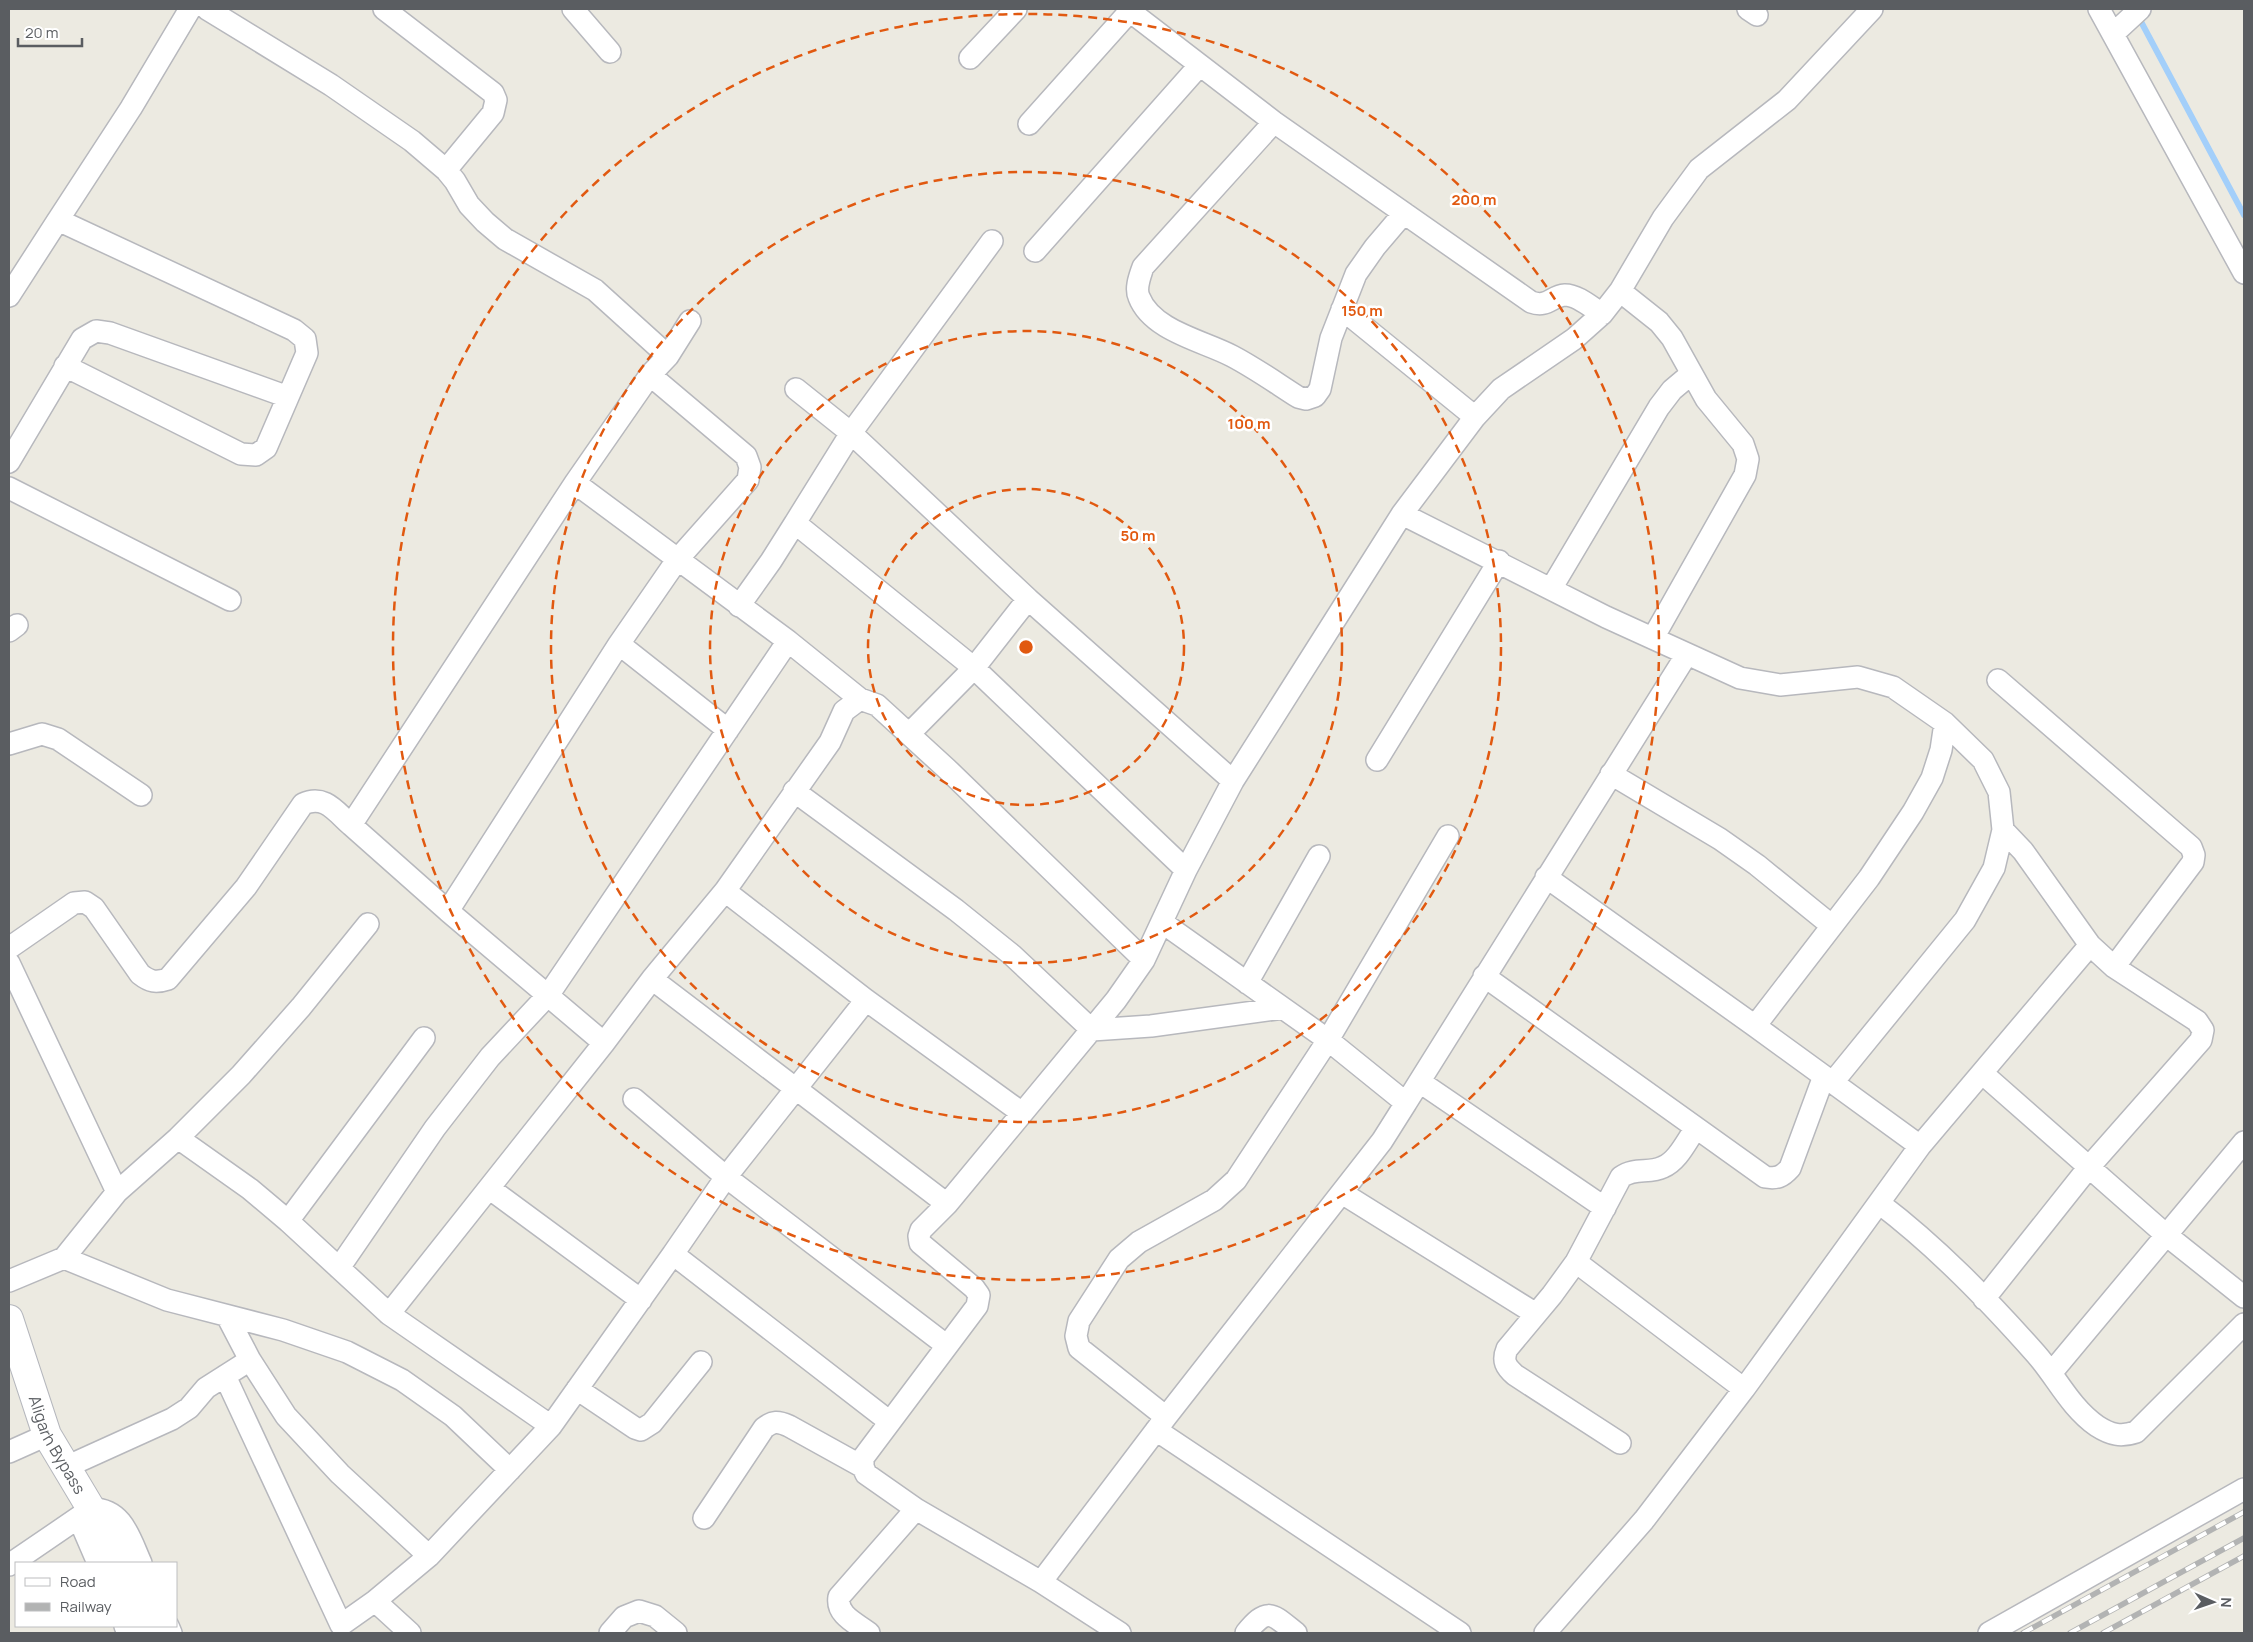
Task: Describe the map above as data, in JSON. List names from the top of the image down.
{
  "streets": {
    "main road": ["Aligarh Bypass"]
  },
  "legend": ["Road", "Railway"],
  "scale_bar": "20 m",
  "north": "right",
  "rings": [
    "200 m",
    "150 m",
    "100 m",
    "50 m"
  ]
}
